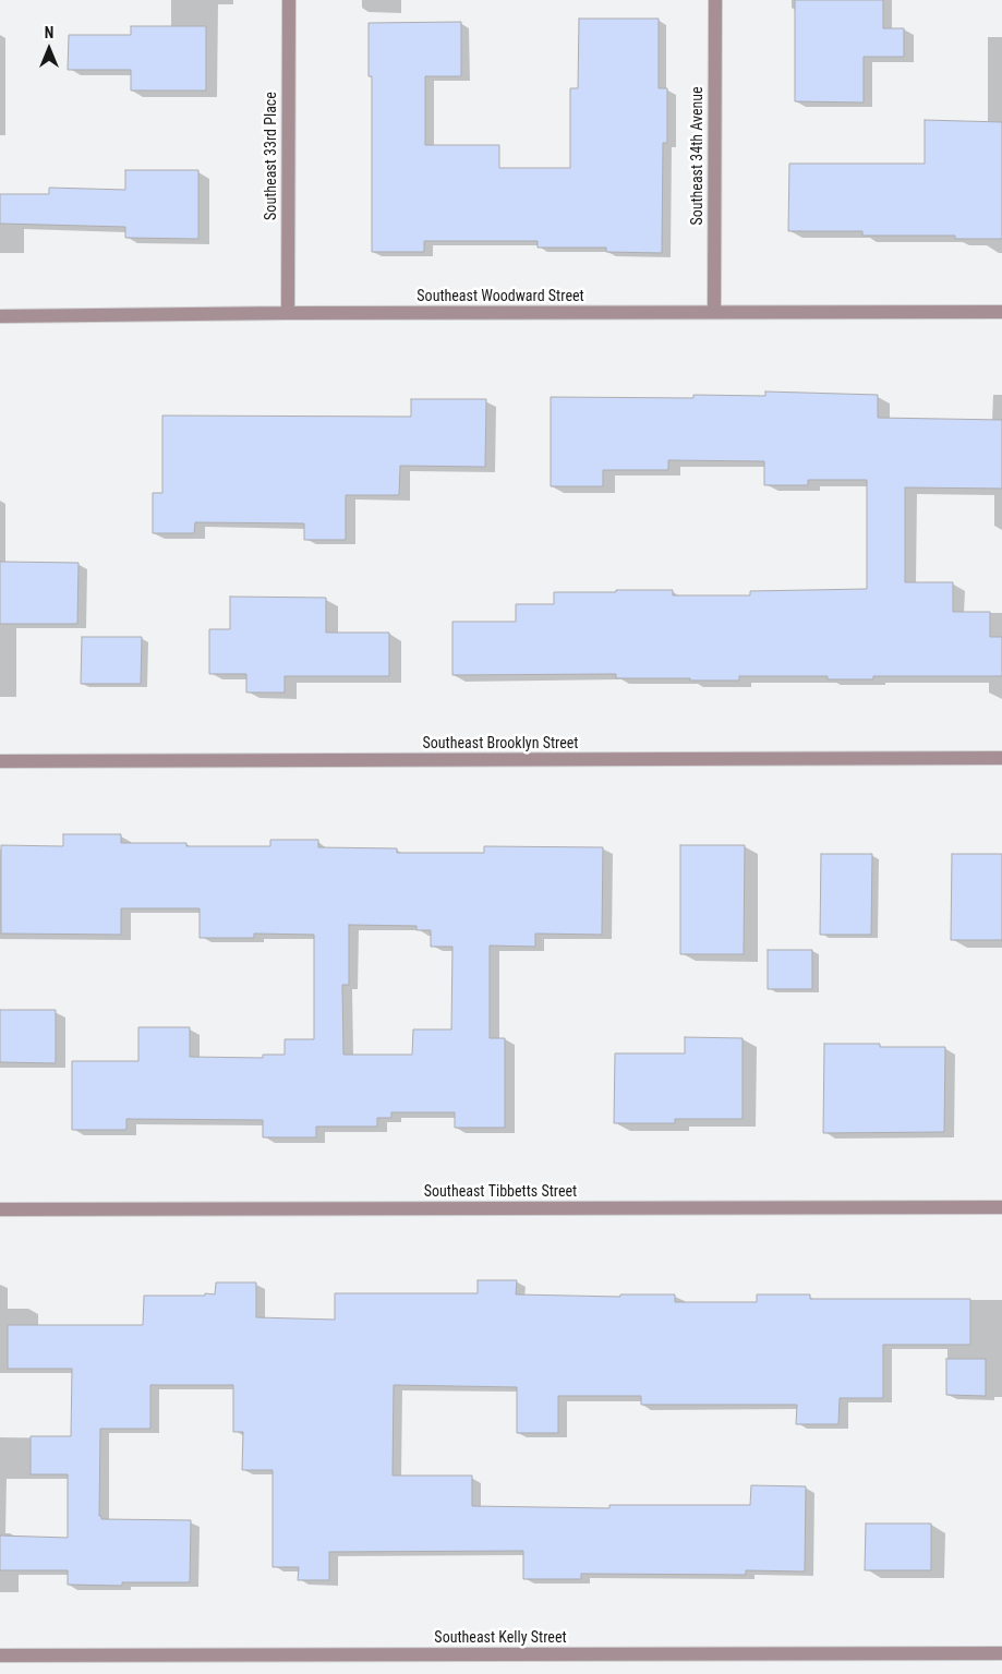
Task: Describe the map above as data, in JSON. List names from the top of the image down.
{
  "streets": {
    "street": [
      "Southeast 33rd Place",
      "Southeast 34th Avenue",
      "Southeast Woodward Street",
      "Southeast Brooklyn Street",
      "Southeast Tibbetts Street",
      "Southeast Kelly Street"
    ]
  },
  "crossings": [
    ["Southeast 33rd Place", "Southeast Woodward Street"],
    ["Southeast 34th Avenue", "Southeast Woodward Street"]
  ],
  "north": "top"
}
